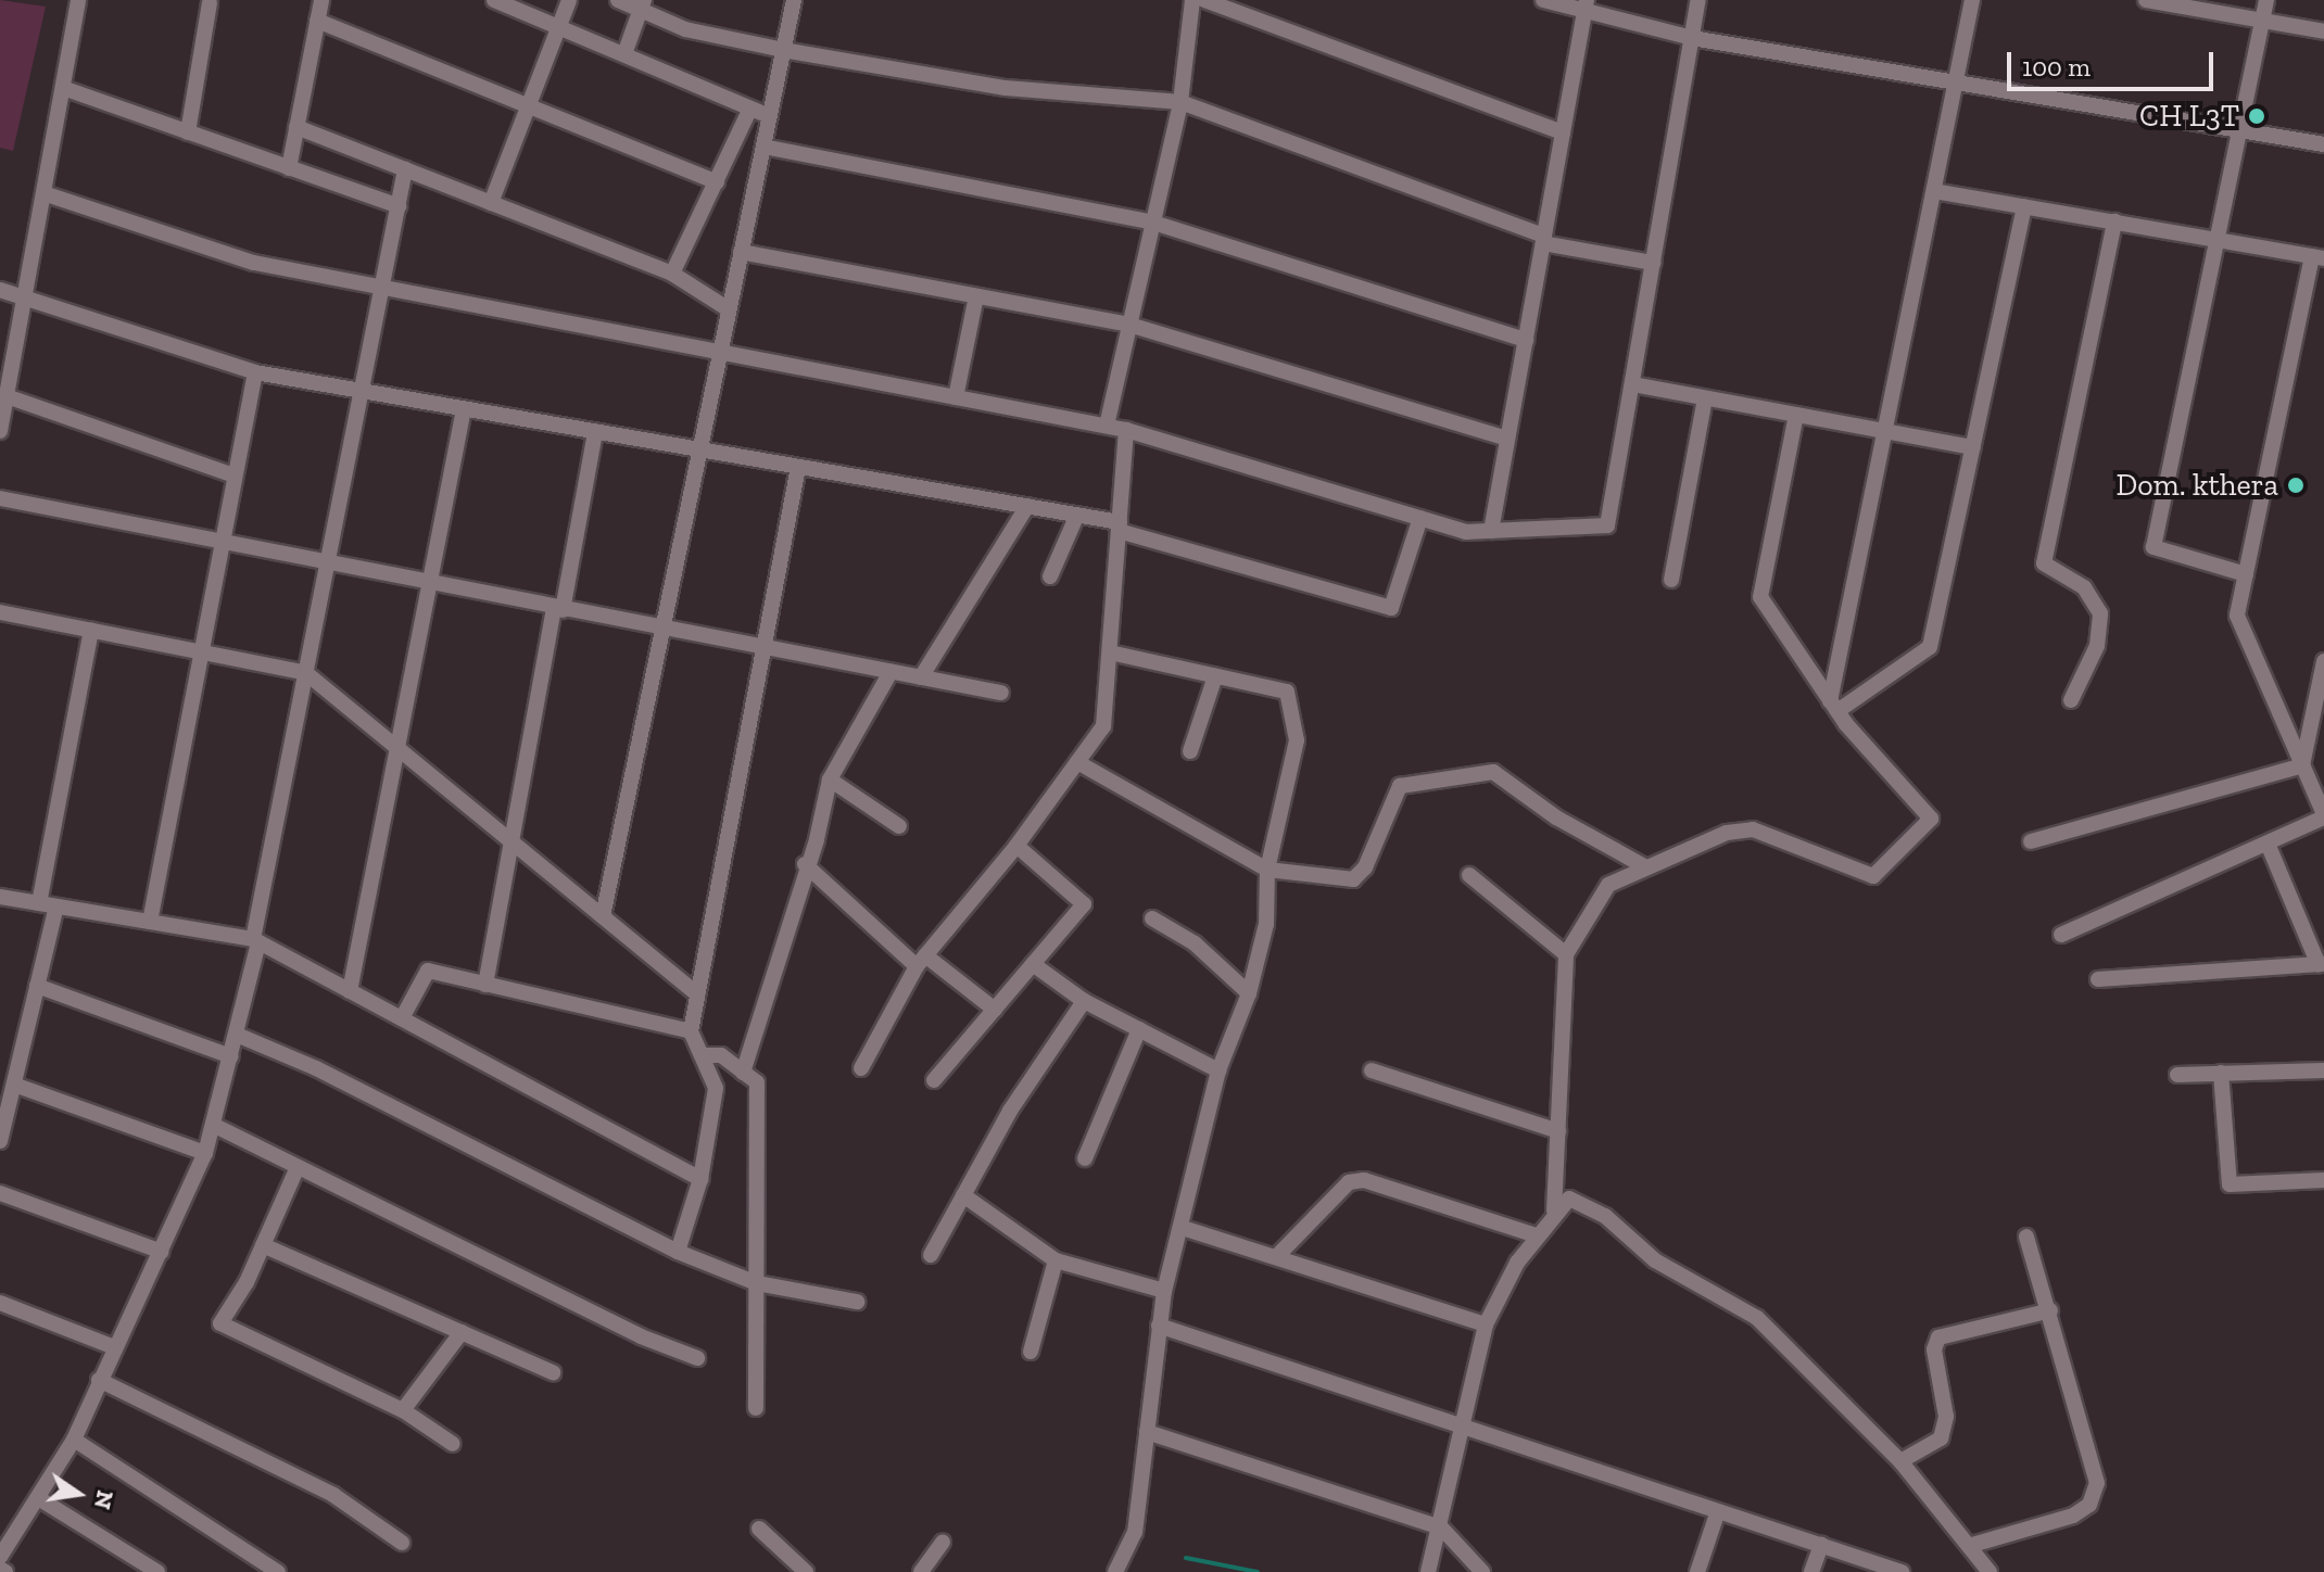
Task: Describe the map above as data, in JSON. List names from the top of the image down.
{
  "places": ["CH L3T", "Dom. kthera"],
  "scale_bar": "100 m",
  "north": "right"
}
